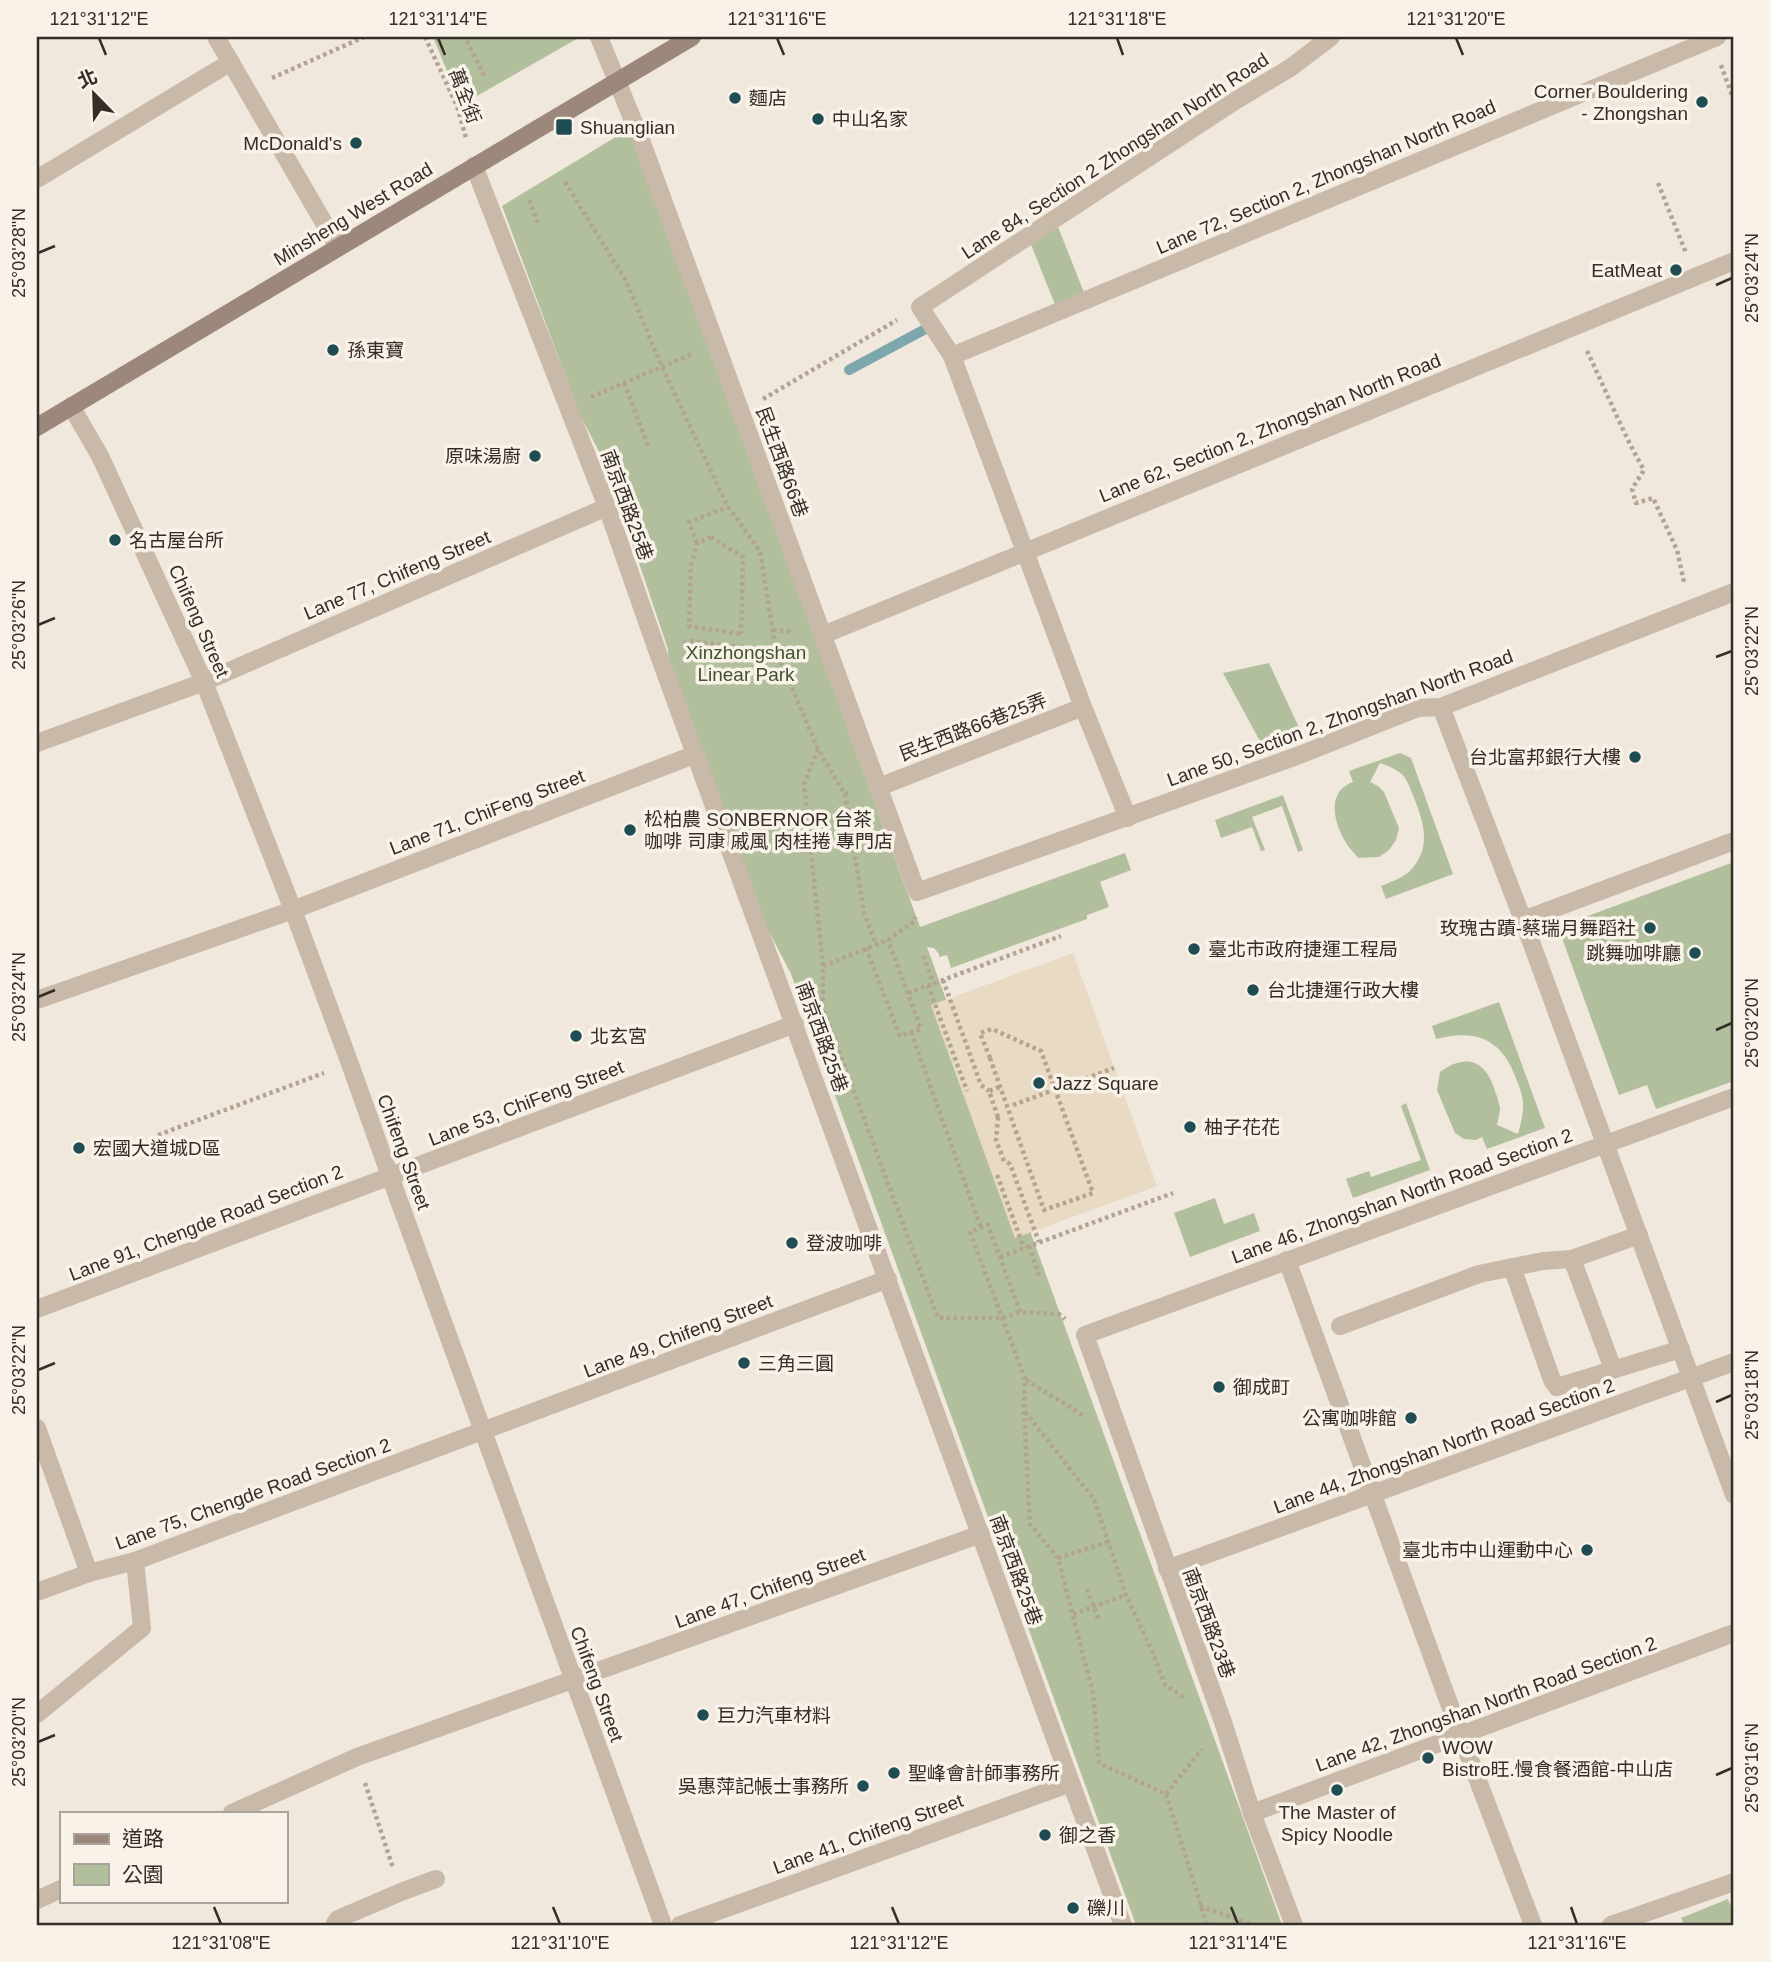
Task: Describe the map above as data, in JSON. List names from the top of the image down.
{
  "streets": {
    "street": [
      "Lane 84, Section 2 Zhongshan North Road",
      "Lane 72, Section 2, Zhongshan North Road",
      "Minsheng West Road",
      "Lane 62, Section 2, Zhongshan North Road",
      "民生西路66巷",
      "南京西路25巷",
      "Lane 77, Chifeng Street",
      "Chifeng Street",
      "Lane 50, Section 2, Zhongshan North Road",
      "民生西路66巷25弄",
      "Lane 71, ChiFeng Street",
      "Lane 53, ChiFeng Street",
      "Lane 46, Zhongshan North Road Section 2",
      "Lane 91, Chengde Road Section 2",
      "Lane 49, Chifeng Street",
      "Lane 44, Zhongshan North Road Section 2",
      "Lane 75, Chengde Road Section 2",
      "Lane 47, Chifeng Street",
      "南京西路23巷",
      "Lane 42, Zhongshan North Road Section 2",
      "Lane 41, Chifeng Street"
    ],
    "path": ["萬全街"]
  },
  "crossings": [
    ["萬全街", "Minsheng West Road"],
    ["萬全街", "南京西路25巷"],
    ["Minsheng West Road", "民生西路66巷"],
    ["Minsheng West Road", "南京西路25巷"],
    ["Minsheng West Road", "Chifeng Street"],
    ["Lane 62, Section 2, Zhongshan North Road", "民生西路66巷"],
    ["民生西路66巷", "Lane 50, Section 2, Zhongshan North Road"],
    ["民生西路66巷", "民生西路66巷25弄"],
    ["南京西路25巷", "Lane 77, Chifeng Street"],
    ["南京西路25巷", "Lane 71, ChiFeng Street"],
    ["南京西路25巷", "Lane 53, ChiFeng Street"],
    ["南京西路25巷", "Lane 49, Chifeng Street"],
    ["南京西路25巷", "Lane 47, Chifeng Street"],
    ["南京西路25巷", "Lane 41, Chifeng Street"],
    ["Lane 77, Chifeng Street", "Chifeng Street"],
    ["Chifeng Street", "Lane 71, ChiFeng Street"],
    ["Chifeng Street", "Lane 53, ChiFeng Street"],
    ["Chifeng Street", "Lane 91, Chengde Road Section 2"],
    ["Chifeng Street", "Lane 49, Chifeng Street"],
    ["Chifeng Street", "Lane 75, Chengde Road Section 2"],
    ["Chifeng Street", "Lane 47, Chifeng Street"],
    ["Lane 53, ChiFeng Street", "Lane 91, Chengde Road Section 2"],
    ["Lane 46, Zhongshan North Road Section 2", "南京西路23巷"],
    ["Lane 49, Chifeng Street", "Lane 75, Chengde Road Section 2"],
    ["Lane 44, Zhongshan North Road Section 2", "南京西路23巷"],
    ["南京西路23巷", "Lane 42, Zhongshan North Road Section 2"]
  ],
  "parks": ["Xinzhongshan Linear Park"],
  "places": {
    "other": [
      "麵店",
      "Corner Bouldering - Zhongshan",
      "中山名家",
      "McDonald's",
      "EatMeat",
      "孫東寶",
      "原味湯廚",
      "名古屋台所",
      "台北富邦銀行大樓",
      "松柏農 SONBERNOR 台茶 咖啡 司康 戚風 肉桂捲 專門店",
      "玫瑰古蹟-蔡瑞月舞蹈社",
      "臺北市政府捷運工程局",
      "跳舞咖啡廳",
      "台北捷運行政大樓",
      "北玄宮",
      "Jazz Square",
      "柚子花花",
      "宏國大道城D區",
      "登波咖啡",
      "三角三圓",
      "御成町",
      "公寓咖啡館",
      "臺北市中山運動中心",
      "巨力汽車材料",
      "WOW Bistro旺.慢食餐酒館-中山店",
      "聖峰會計師事務所",
      "吳惠萍記帳士事務所",
      "The Master of Spicy Noodle",
      "御之香",
      "礫川"
    ],
    "transit": ["Shuanglian"]
  },
  "legend": ["道路", "公園"],
  "north": "top left",
  "coordinates": [
    "121°31'12\"E",
    "121°31'14\"E",
    "121°31'16\"E",
    "121°31'18\"E",
    "121°31'20\"E",
    "25°03'28\"N",
    "25°03'24\"N",
    "25°03'26\"N",
    "25°03'22\"N",
    "25°03'20\"N",
    "25°03'18\"N",
    "25°03'16\"N",
    "121°31'08\"E",
    "121°31'10\"E"
  ]
}
